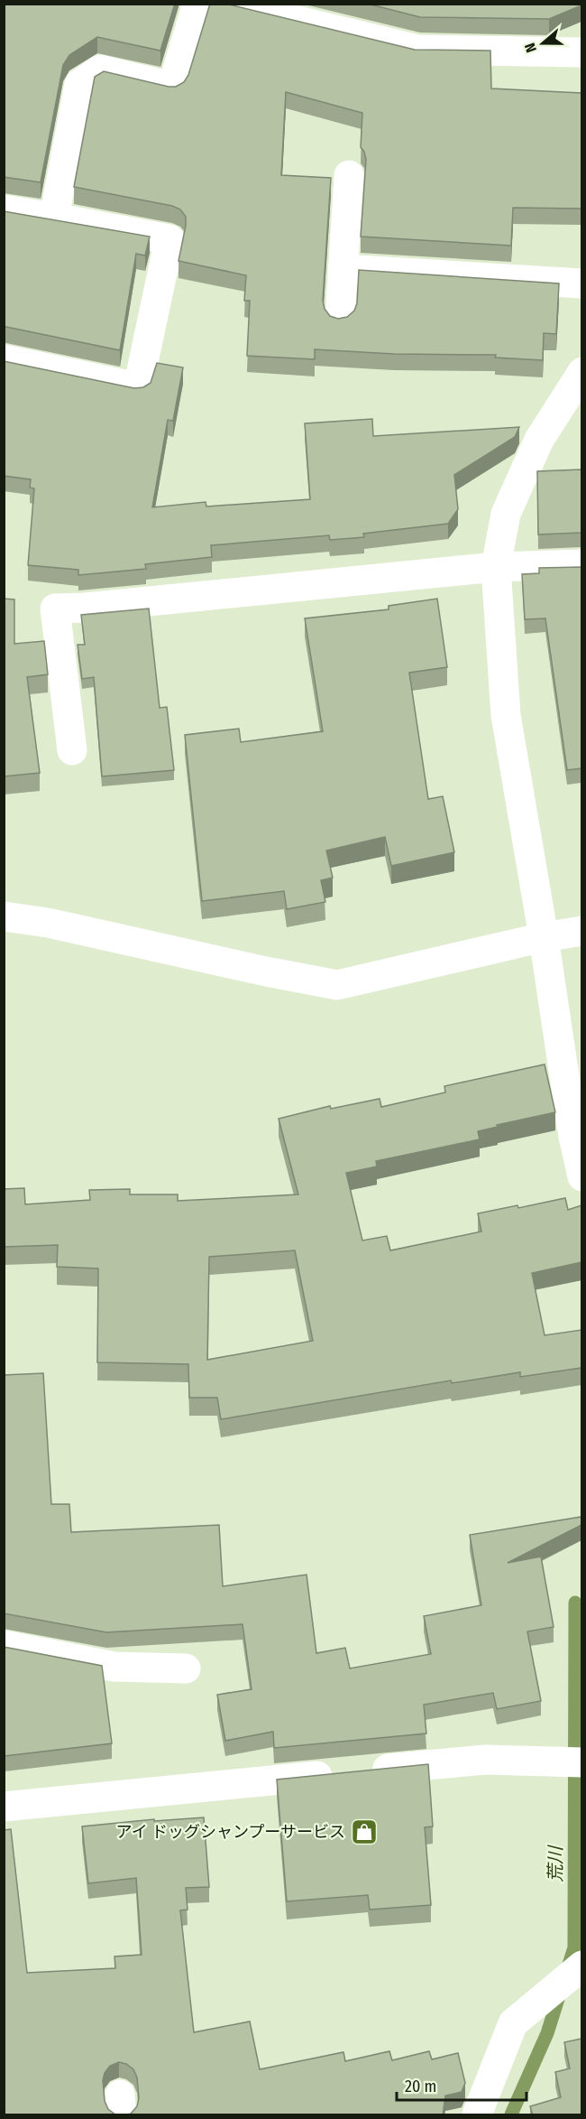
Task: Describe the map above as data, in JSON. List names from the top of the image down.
{
  "water": ["荒川"],
  "places": {
    "shop": ["アイ ドッグシャンプーサービス"]
  },
  "scale_bar": "20 m",
  "north": "left"
}
